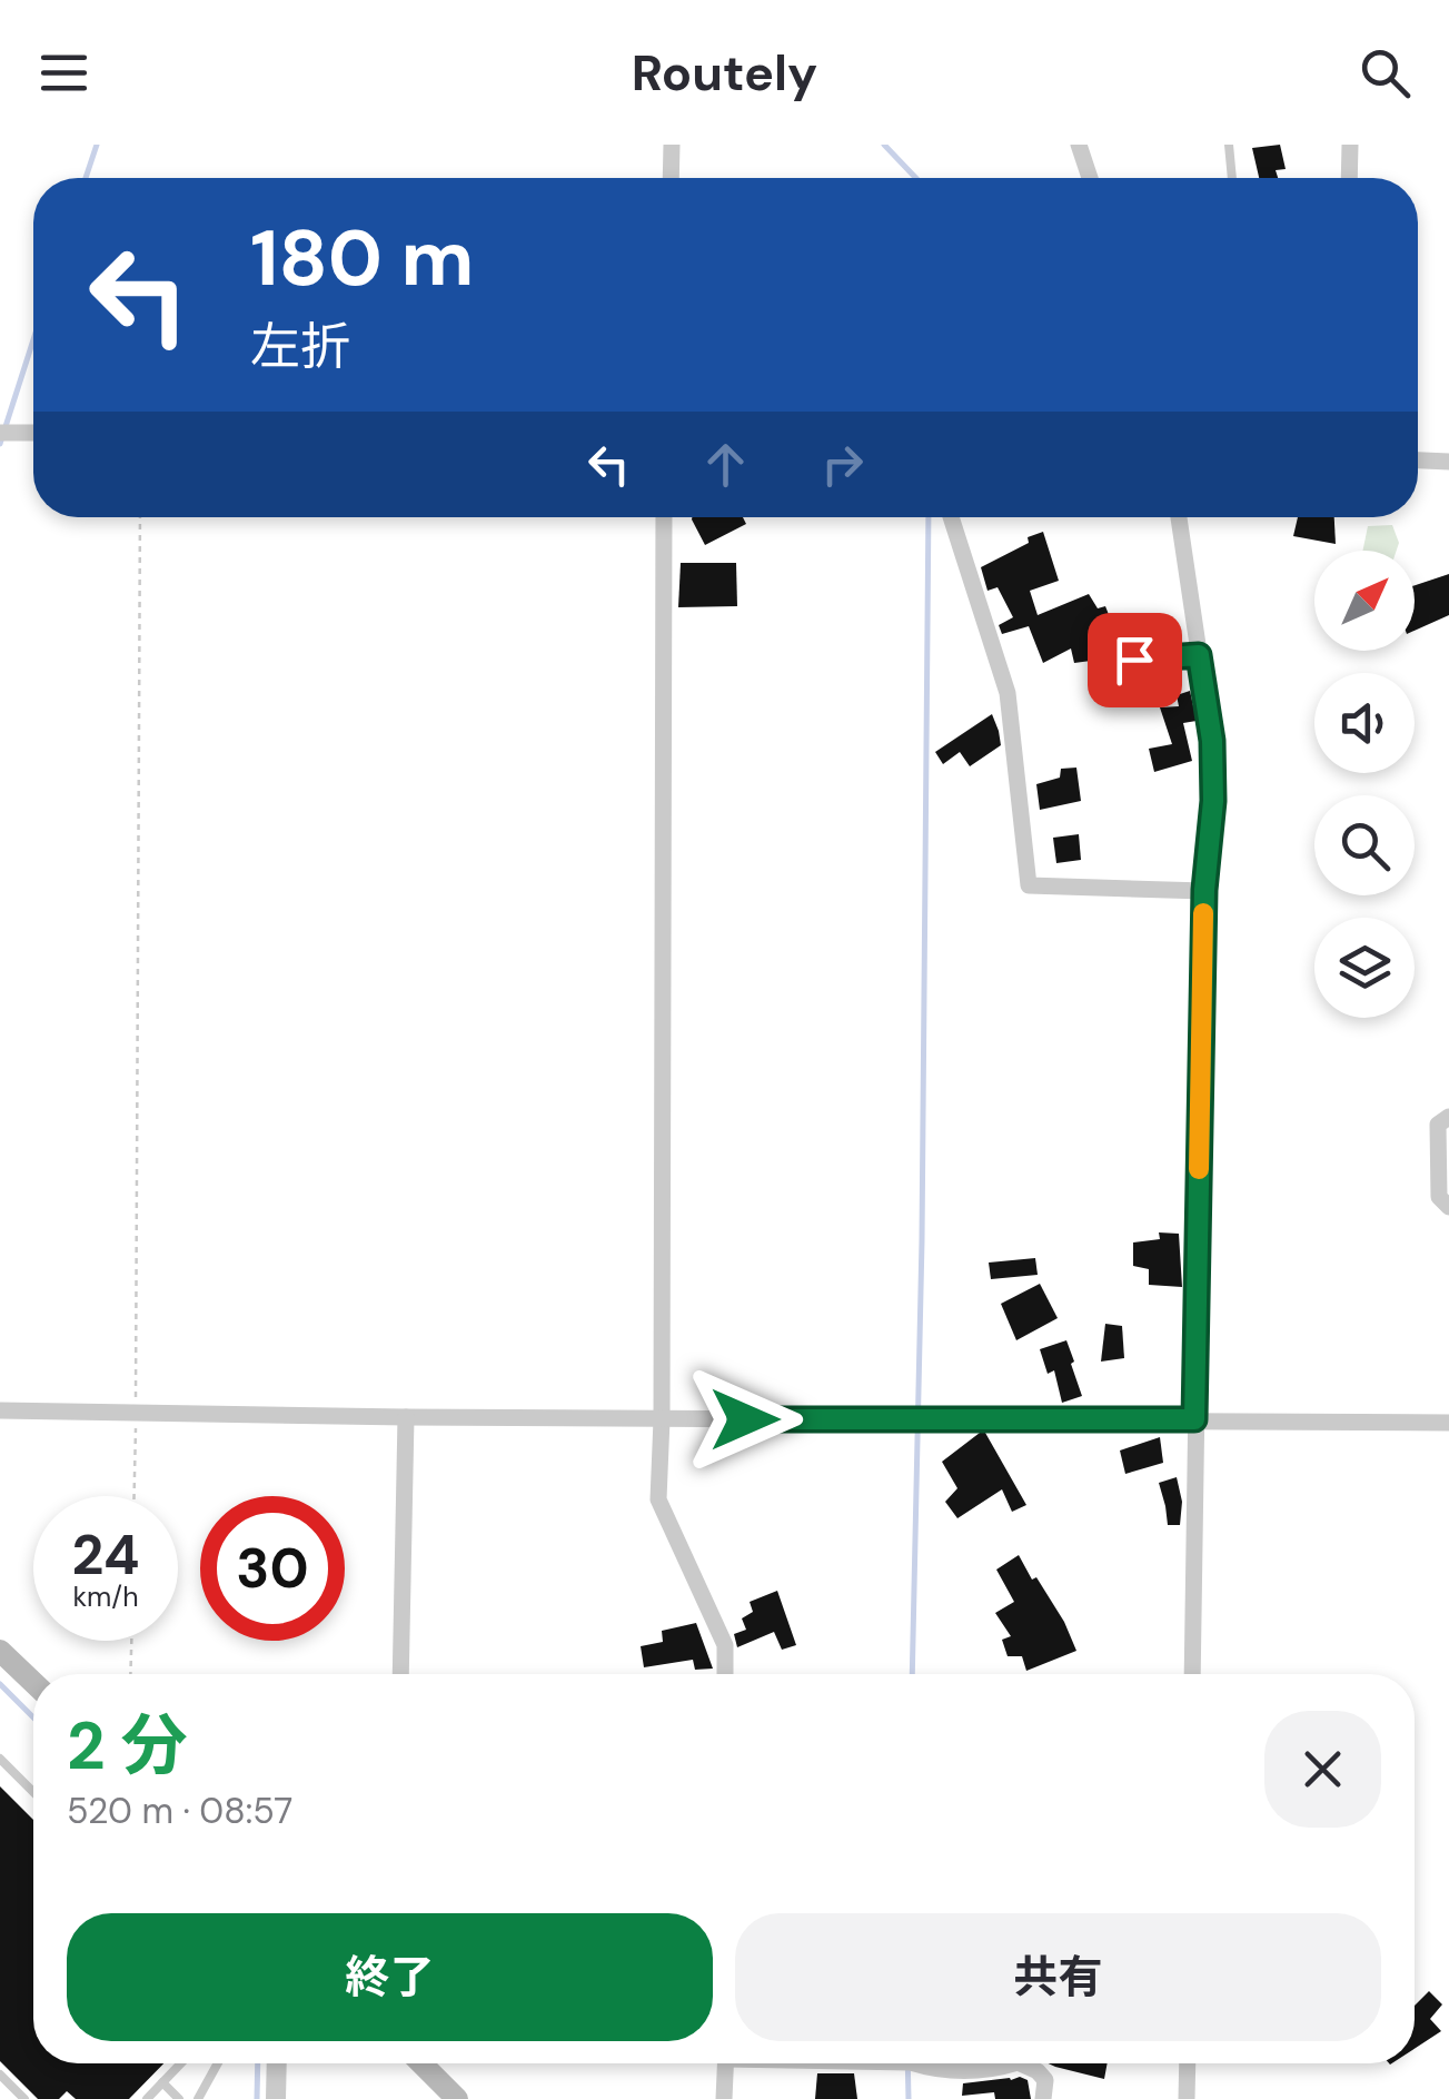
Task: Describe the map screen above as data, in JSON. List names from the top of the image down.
{
  "north": "top right",
  "page": {
    "header": "Routely",
    "turn": ["180 m", "左折"],
    "speed": "24 km/h",
    "limit": "30",
    "heading": ["2 分", "520 m · 08:57"],
    "buttons": ["終了", "共有"]
  }
}
